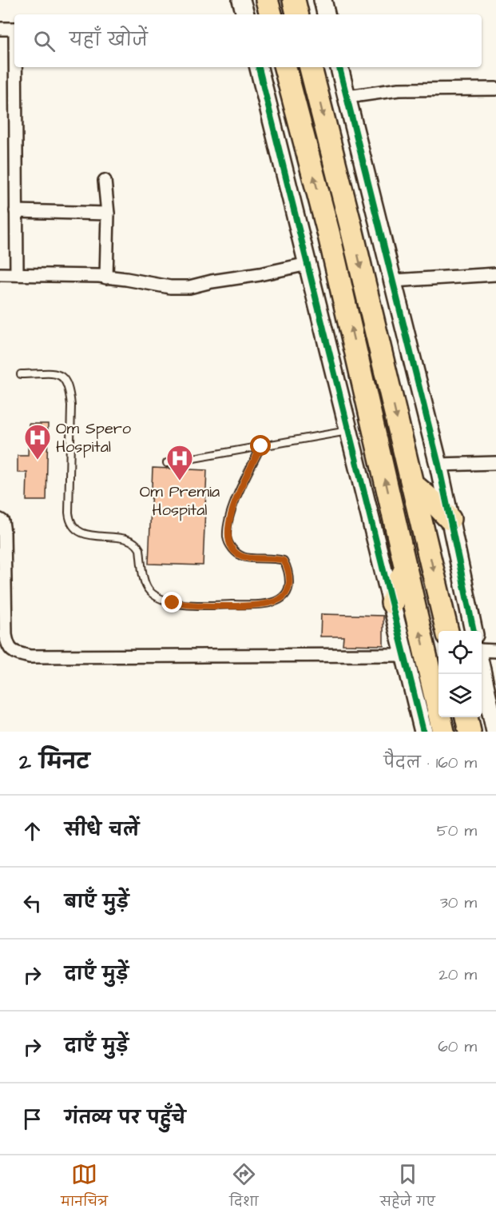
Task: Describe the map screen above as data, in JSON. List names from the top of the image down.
{
  "places": {
    "hospital": ["Om Spero Hospital", "Om Premia Hospital"]
  },
  "page": {
    "search": "यहाँ खोजें",
    "heading": ["2 मिनट", "पैदल · 160 m"],
    "list": [
      ["सीधे चलें", "50 m"],
      ["बाएँ मुड़ें", "30 m"],
      ["दाएँ मुड़ें", "20 m"],
      ["दाएँ मुड़ें", "60 m"],
      "गंतव्य पर पहुँचे"
    ],
    "nav": ["मानचित्र", "दिशा", "सहेजे गए"]
  }
}
